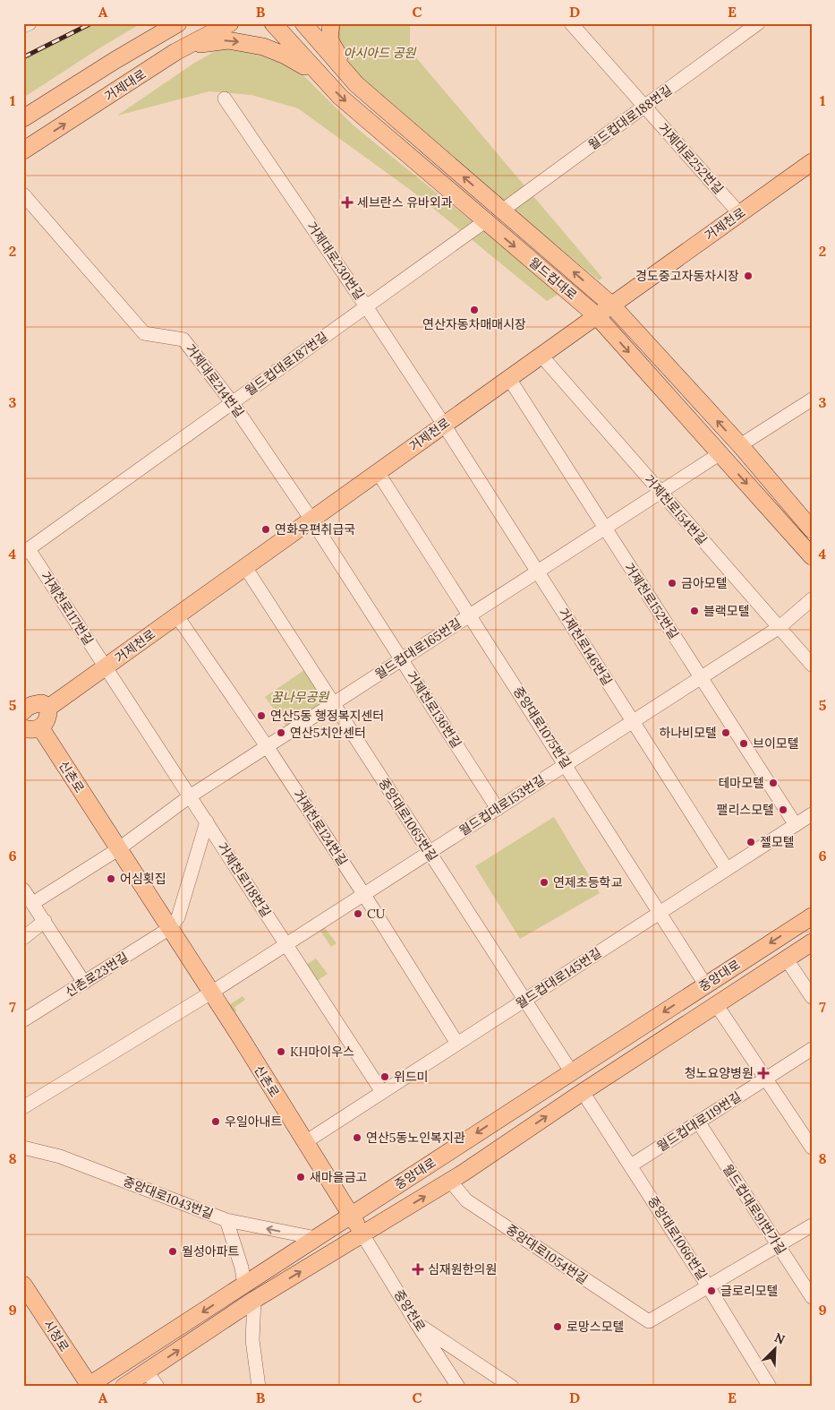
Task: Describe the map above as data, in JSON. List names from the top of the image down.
{
  "streets": {
    "main road": [
      "거제대로",
      "거제천로",
      "월드컵대로",
      "신촌로",
      "중앙대로",
      "시청로"
    ],
    "street": [
      "월드컵대로188번길",
      "거제대로252번길",
      "거제대로230번길",
      "월드컵대로187번길",
      "거제대로214번길",
      "거제천로154번길",
      "거제천로152번길",
      "거제천로117번길",
      "거제천로146번길",
      "월드컵대로165번길",
      "거제천로136번길",
      "중앙대로1075번길",
      "월드컵대로153번길",
      "중앙대로1065번길",
      "거제천로124번길",
      "거제천로118번길",
      "신촌로23번길",
      "월드컵대로145번길",
      "월드컵대로119번길",
      "중앙대로1043번길",
      "월드컵대로91번가길",
      "중앙대로1066번길",
      "중앙대로1054번길",
      "중앙천로"
    ]
  },
  "crossings": [
    ["월드컵대로188번길", "거제대로252번길"],
    ["월드컵대로188번길", "월드컵대로"],
    ["거제대로252번길", "거제천로"],
    ["거제천로", "거제대로230번길"],
    ["거제천로", "월드컵대로"],
    ["거제천로", "거제대로214번길"],
    ["거제천로", "거제천로154번길"],
    ["거제천로", "거제천로152번길"],
    ["거제천로", "거제천로117번길"],
    ["거제천로", "거제천로146번길"],
    ["거제천로", "거제천로136번길"],
    ["거제천로", "중앙대로1075번길"],
    ["거제천로", "중앙대로1065번길"],
    ["거제천로", "거제천로124번길"],
    ["거제천로", "거제천로118번길"],
    ["거제대로230번길", "월드컵대로187번길"],
    ["거제대로230번길", "거제천로146번길"],
    ["월드컵대로", "월드컵대로187번길"],
    ["월드컵대로", "월드컵대로165번길"],
    ["월드컵대로187번길", "거제대로214번길"],
    ["월드컵대로187번길", "거제천로117번길"],
    ["거제대로214번길", "거제천로136번길"],
    ["거제천로154번길", "월드컵대로165번길"],
    ["거제천로154번길", "월드컵대로153번길"],
    ["거제천로152번길", "월드컵대로165번길"],
    ["거제천로152번길", "월드컵대로153번길"],
    ["거제천로152번길", "월드컵대로145번길"],
    ["거제천로117번길", "거제천로118번길"],
    ["거제천로146번길", "월드컵대로165번길"],
    ["거제천로146번길", "월드컵대로153번길"],
    ["거제천로146번길", "월드컵대로145번길"],
    ["월드컵대로165번길", "거제천로136번길"],
    ["월드컵대로165번길", "중앙대로1075번길"],
    ["월드컵대로165번길", "신촌로"],
    ["월드컵대로165번길", "중앙대로1065번길"],
    ["월드컵대로165번길", "거제천로124번길"],
    ["월드컵대로165번길", "거제천로118번길"],
    ["거제천로136번길", "월드컵대로153번길"],
    ["중앙대로1075번길", "월드컵대로153번길"],
    ["중앙대로1075번길", "중앙대로"],
    ["중앙대로1075번길", "월드컵대로145번길"],
    ["신촌로", "월드컵대로153번길"],
    ["신촌로", "신촌로23번길"],
    ["신촌로", "중앙대로"],
    ["신촌로", "월드컵대로145번길"],
    ["신촌로", "중앙천로"],
    ["월드컵대로153번길", "중앙대로1065번길"],
    ["월드컵대로153번길", "거제천로124번길"],
    ["월드컵대로153번길", "거제천로118번길"],
    ["중앙대로1065번길", "중앙대로"],
    ["중앙대로1065번길", "월드컵대로145번길"],
    ["거제천로124번길", "월드컵대로145번길"],
    ["거제천로118번길", "월드컵대로145번길"],
    ["중앙대로", "중앙대로1043번길"],
    ["중앙대로", "중앙대로1066번길"],
    ["중앙대로", "중앙대로1054번길"],
    ["중앙대로", "중앙천로"],
    ["중앙대로", "시청로"],
    ["월드컵대로119번길", "월드컵대로91번가길"],
    ["월드컵대로119번길", "중앙대로1066번길"],
    ["중앙대로1066번길", "중앙대로1054번길"]
  ],
  "parks": ["아시아드 공원", "꿈나무공원"],
  "places": {
    "health": ["세브란스 유바외과", "청노요양병원", "심재원한의원"],
    "other": [
      "경도중고자동차시장",
      "연산자동차매매시장",
      "연화우편취급국",
      "금아모텔",
      "블랙모텔",
      "연산5동 행정복지센터",
      "연산5치안센터",
      "하나비모텔",
      "브이모텔",
      "테마모텔",
      "팰리스모텔",
      "젤모텔",
      "어심횟집",
      "연제초등학교",
      "CU",
      "KH마이우스",
      "위드미",
      "우일아내트",
      "연산5동노인복지관",
      "새마을금고",
      "월성아파트",
      "글로리모텔",
      "로망스모텔"
    ]
  },
  "north": "top right",
  "grid": {
    "columns": [
      "A",
      "B",
      "C",
      "D",
      "E"
    ],
    "rows": [
      "1",
      "2",
      "3",
      "4",
      "5",
      "6",
      "7",
      "8",
      "9"
    ]
  }
}
